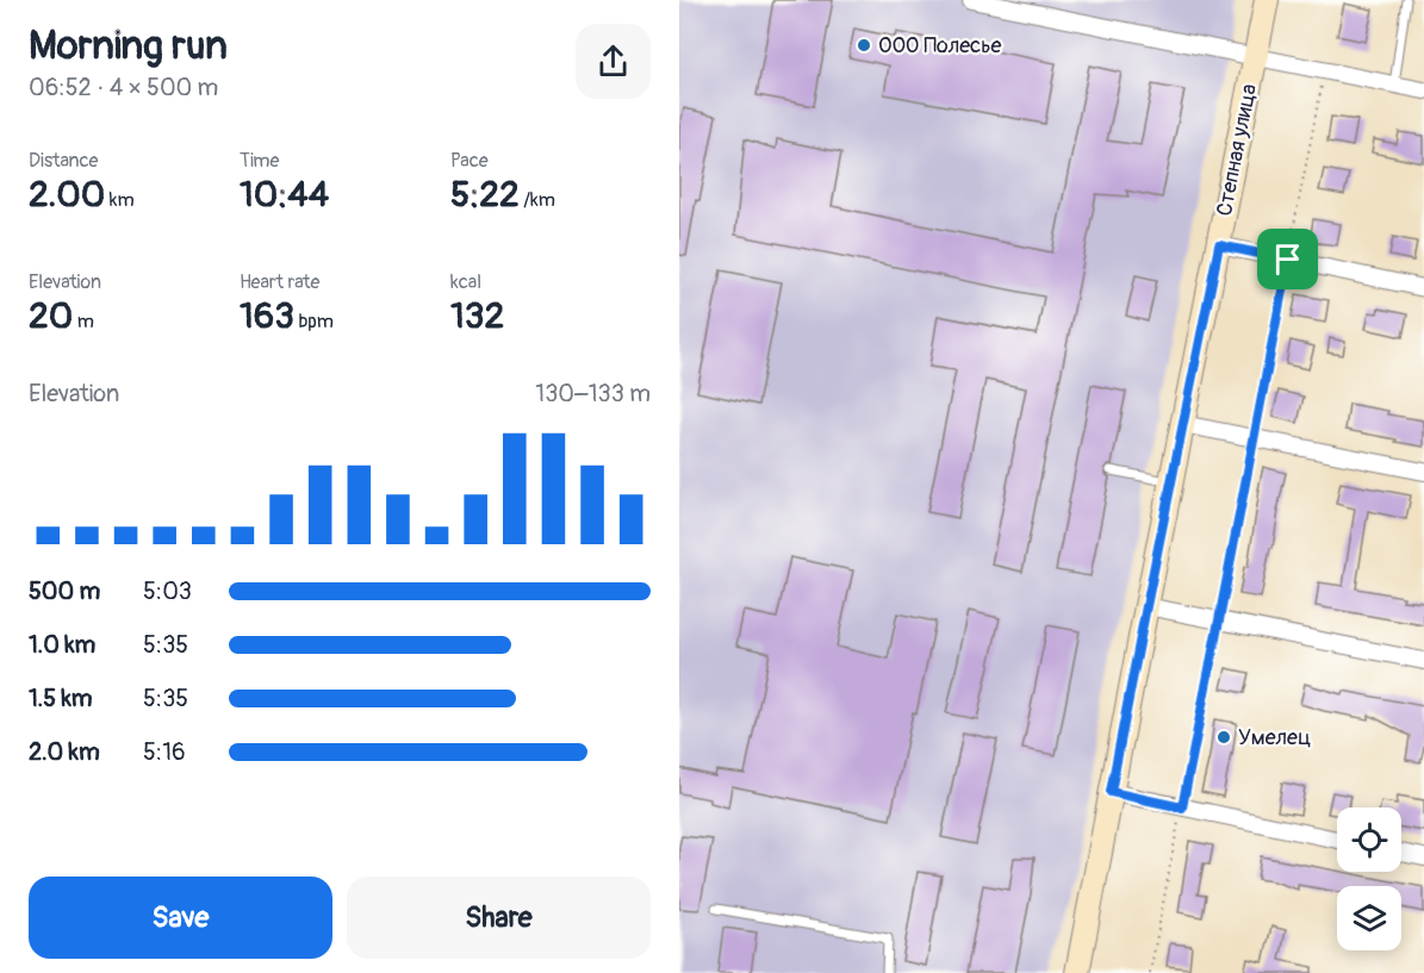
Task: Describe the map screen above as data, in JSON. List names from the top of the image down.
{
  "streets": {
    "main road": ["Степная улица"]
  },
  "places": ["ООО Полесье", "Умелец"],
  "page": {
    "heading": ["Morning run", "06:52 · 4 × 500 m"],
    "stats": [
      ["Distance", "2.00 km"],
      ["Time", "10:44"],
      ["Pace", "5:22 /km"],
      ["Elevation", "20 m"],
      ["Heart rate", "163 bpm"],
      ["kcal", "132"]
    ],
    "chart": ["Elevation", "130–133 m"],
    "list": [
      {
        "name": "500 m",
        "note": "5:03"
      },
      {
        "name": "1.0 km",
        "note": "5:35"
      },
      {
        "name": "1.5 km",
        "note": "5:35"
      },
      {
        "name": "2.0 km",
        "note": "5:16"
      }
    ],
    "buttons": ["Save", "Share"]
  }
}
